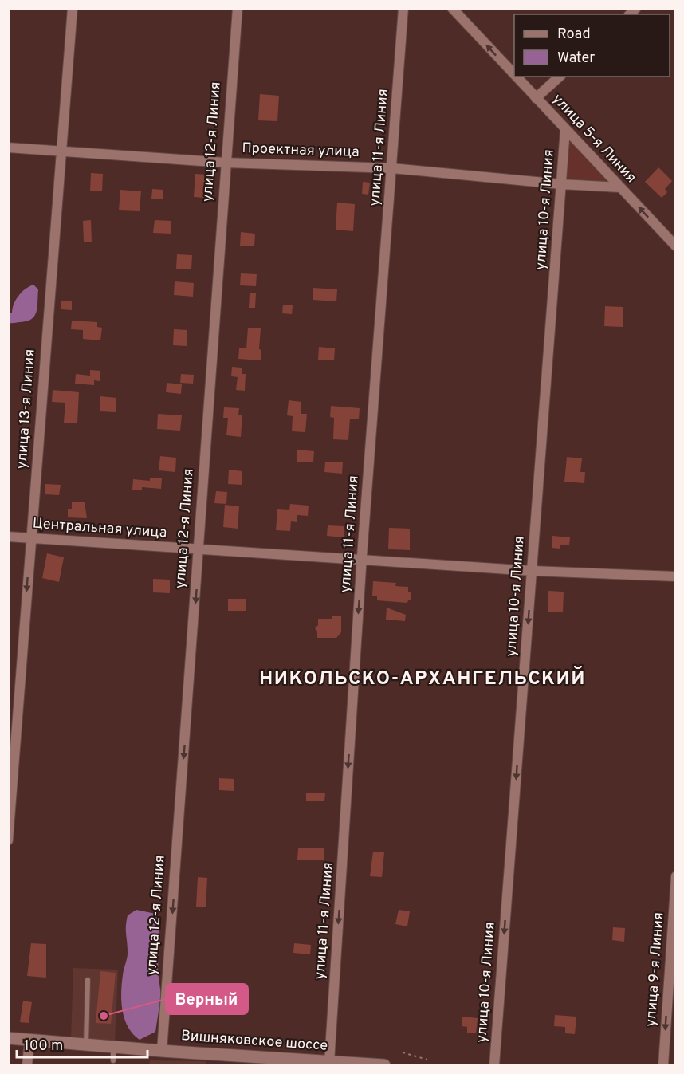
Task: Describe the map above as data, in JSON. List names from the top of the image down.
{
  "streets": {
    "street": [
      "улица 5-я Линия",
      "улица 12-я Линия",
      "улица 11-я Линия",
      "Проектная улица",
      "улица 10-я Линия",
      "улица 13-я Линия",
      "Центральная улица",
      "улица 9-я Линия",
      "Вишняковское шоссе"
    ]
  },
  "crossings": [
    ["улица 5-я Линия", "Проектная улица"],
    ["улица 5-я Линия", "улица 10-я Линия"],
    ["улица 12-я Линия", "Проектная улица"],
    ["улица 12-я Линия", "Центральная улица"],
    ["улица 12-я Линия", "Вишняковское шоссе"],
    ["улица 11-я Линия", "Проектная улица"],
    ["улица 11-я Линия", "Центральная улица"],
    ["улица 11-я Линия", "Вишняковское шоссе"],
    ["Проектная улица", "улица 10-я Линия"],
    ["Проектная улица", "улица 13-я Линия"],
    ["улица 10-я Линия", "Центральная улица"],
    ["улица 13-я Линия", "Центральная улица"]
  ],
  "one_way": [
    "улица 5-я Линия",
    "улица 12-я Линия",
    "улица 11-я Линия",
    "улица 10-я Линия",
    "улица 13-я Линия",
    "улица 9-я Линия"
  ],
  "districts": ["НИКОЛЬСКО-АРХАНГЕЛЬСКИЙ"],
  "places": ["Верный"],
  "legend": ["Road", "Water"],
  "scale_bar": "100 m"
}
